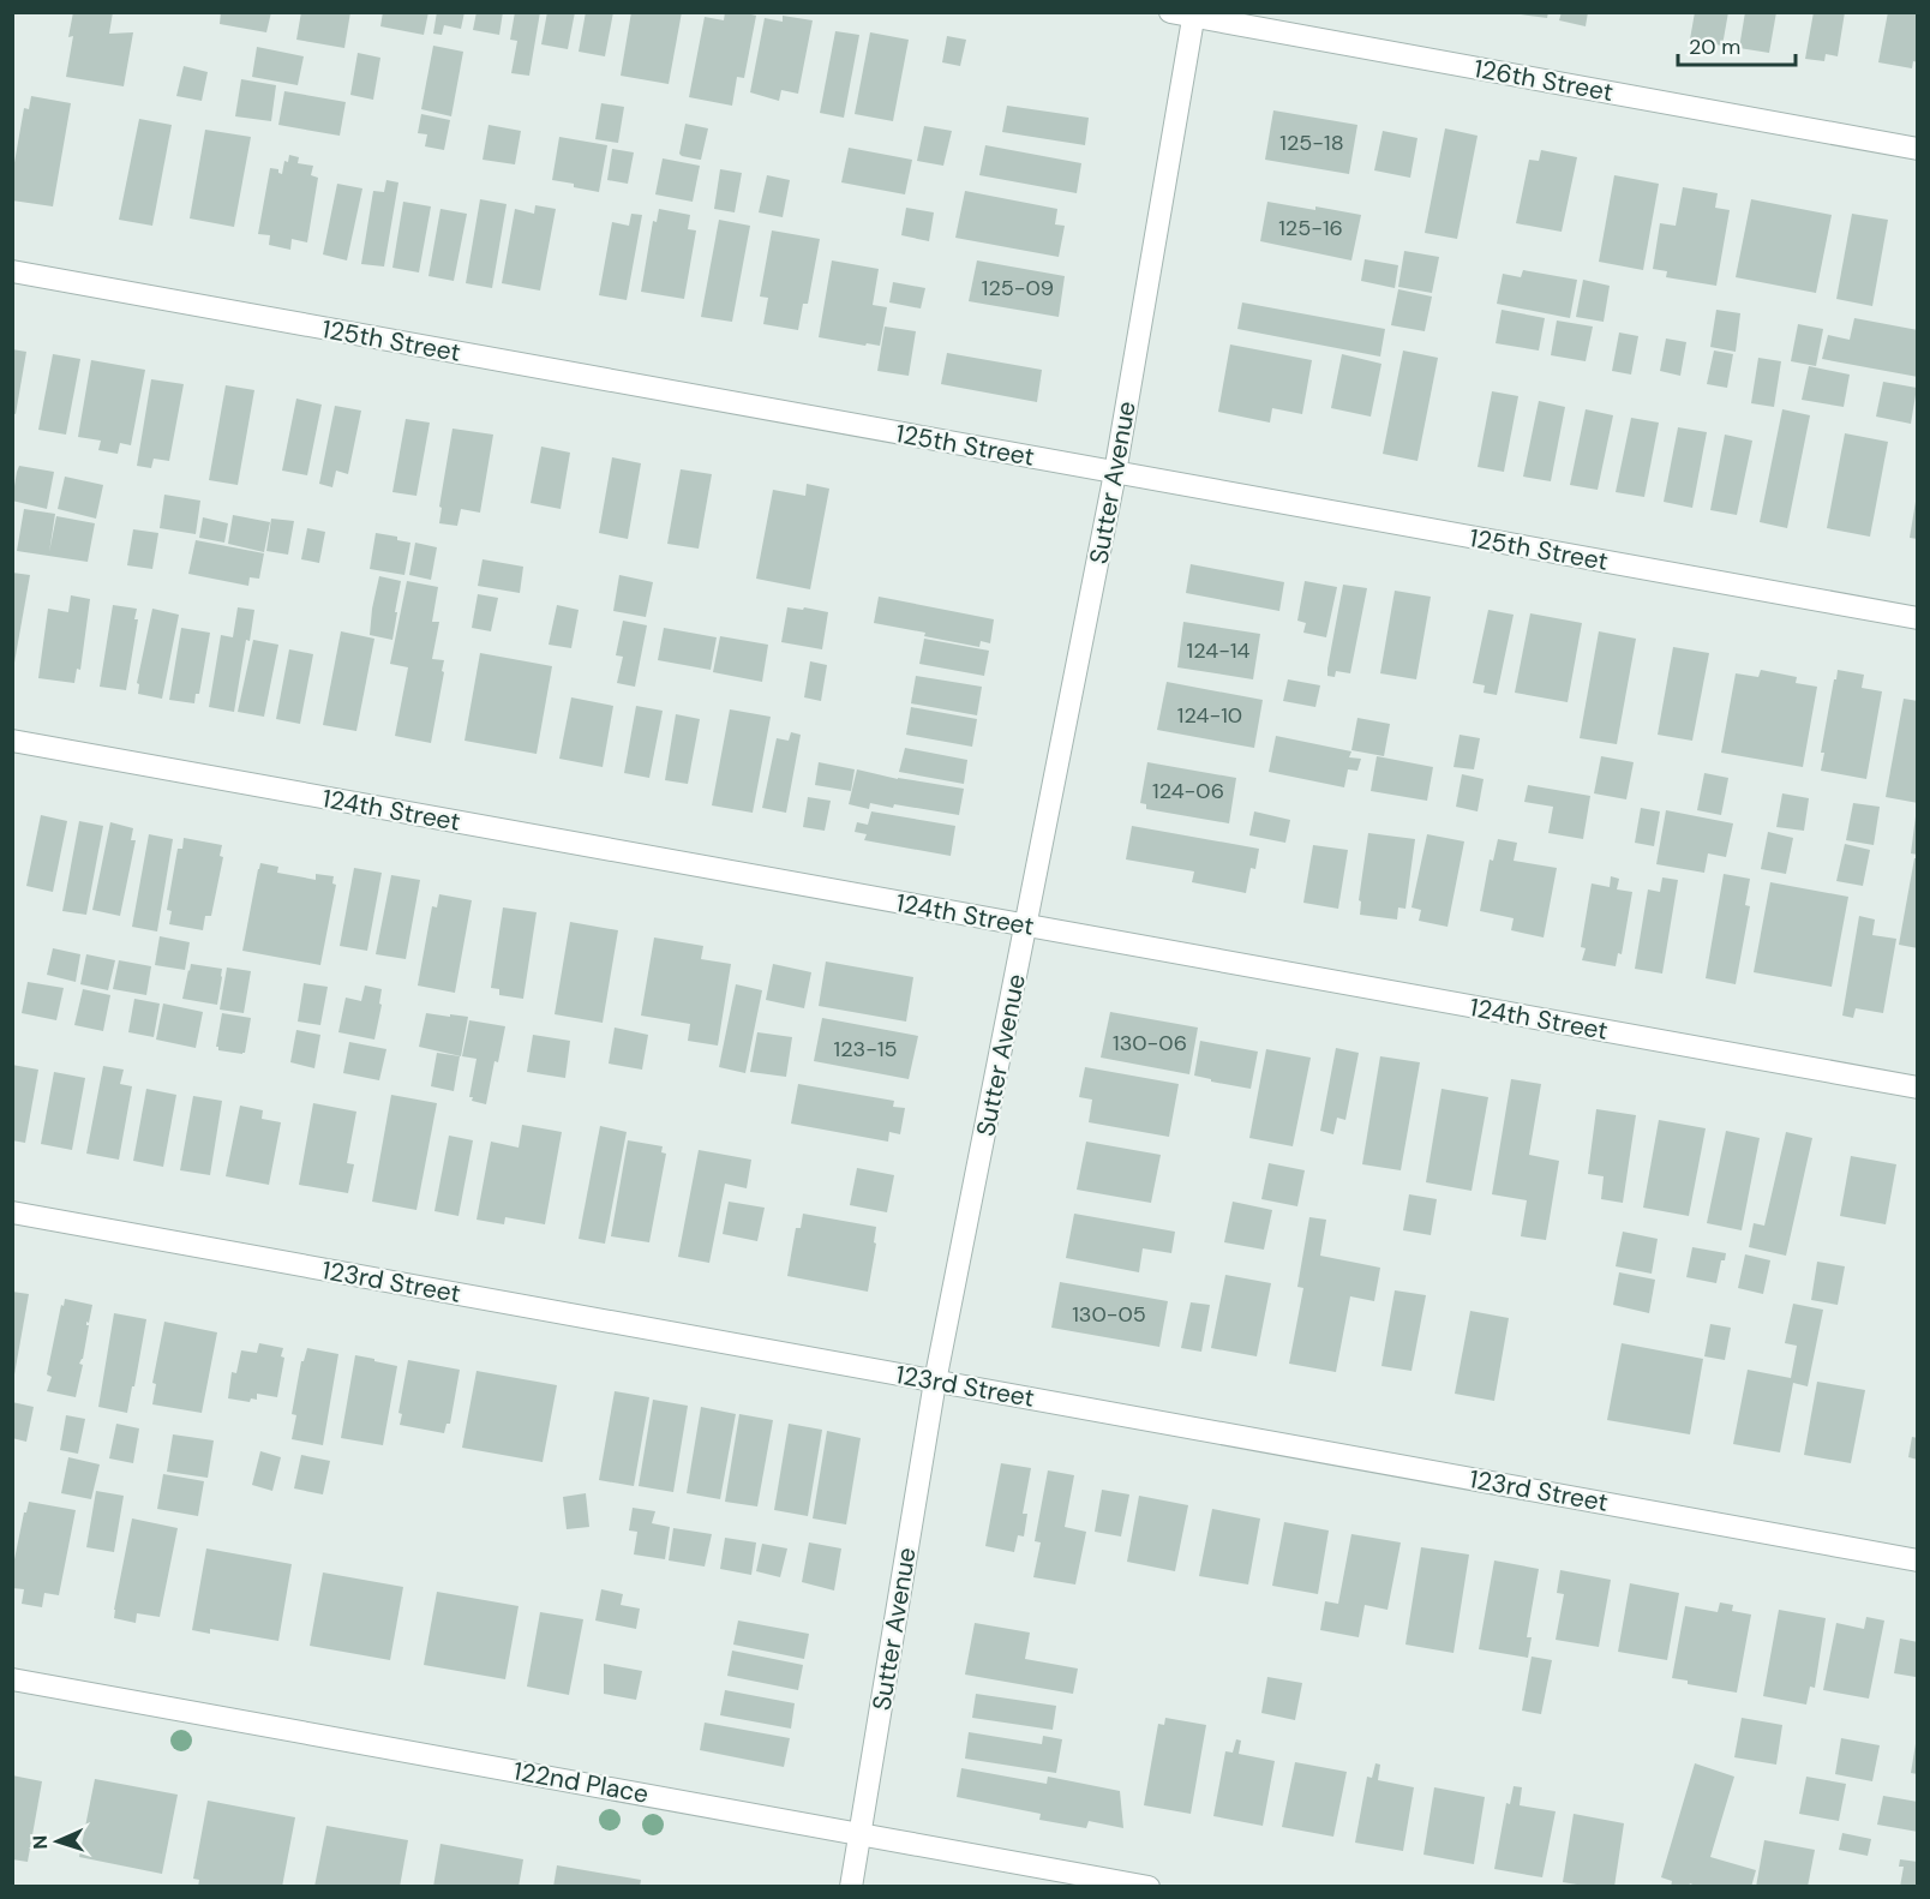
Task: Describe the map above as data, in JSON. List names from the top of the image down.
{
  "streets": {
    "street": [
      "126th Street",
      "125th Street",
      "Sutter Avenue",
      "124th Street",
      "123rd Street",
      "122nd Place"
    ]
  },
  "crossings": [
    ["126th Street", "Sutter Avenue"],
    ["125th Street", "Sutter Avenue"],
    ["Sutter Avenue", "124th Street"],
    ["Sutter Avenue", "123rd Street"],
    ["Sutter Avenue", "122nd Place"]
  ],
  "house_numbers": [
    "125-18",
    "125-16",
    "125-09",
    "124-14",
    "124-10",
    "124-06",
    "130-06",
    "123-15",
    "130-05"
  ],
  "scale_bar": "20 m",
  "north": "left"
}
